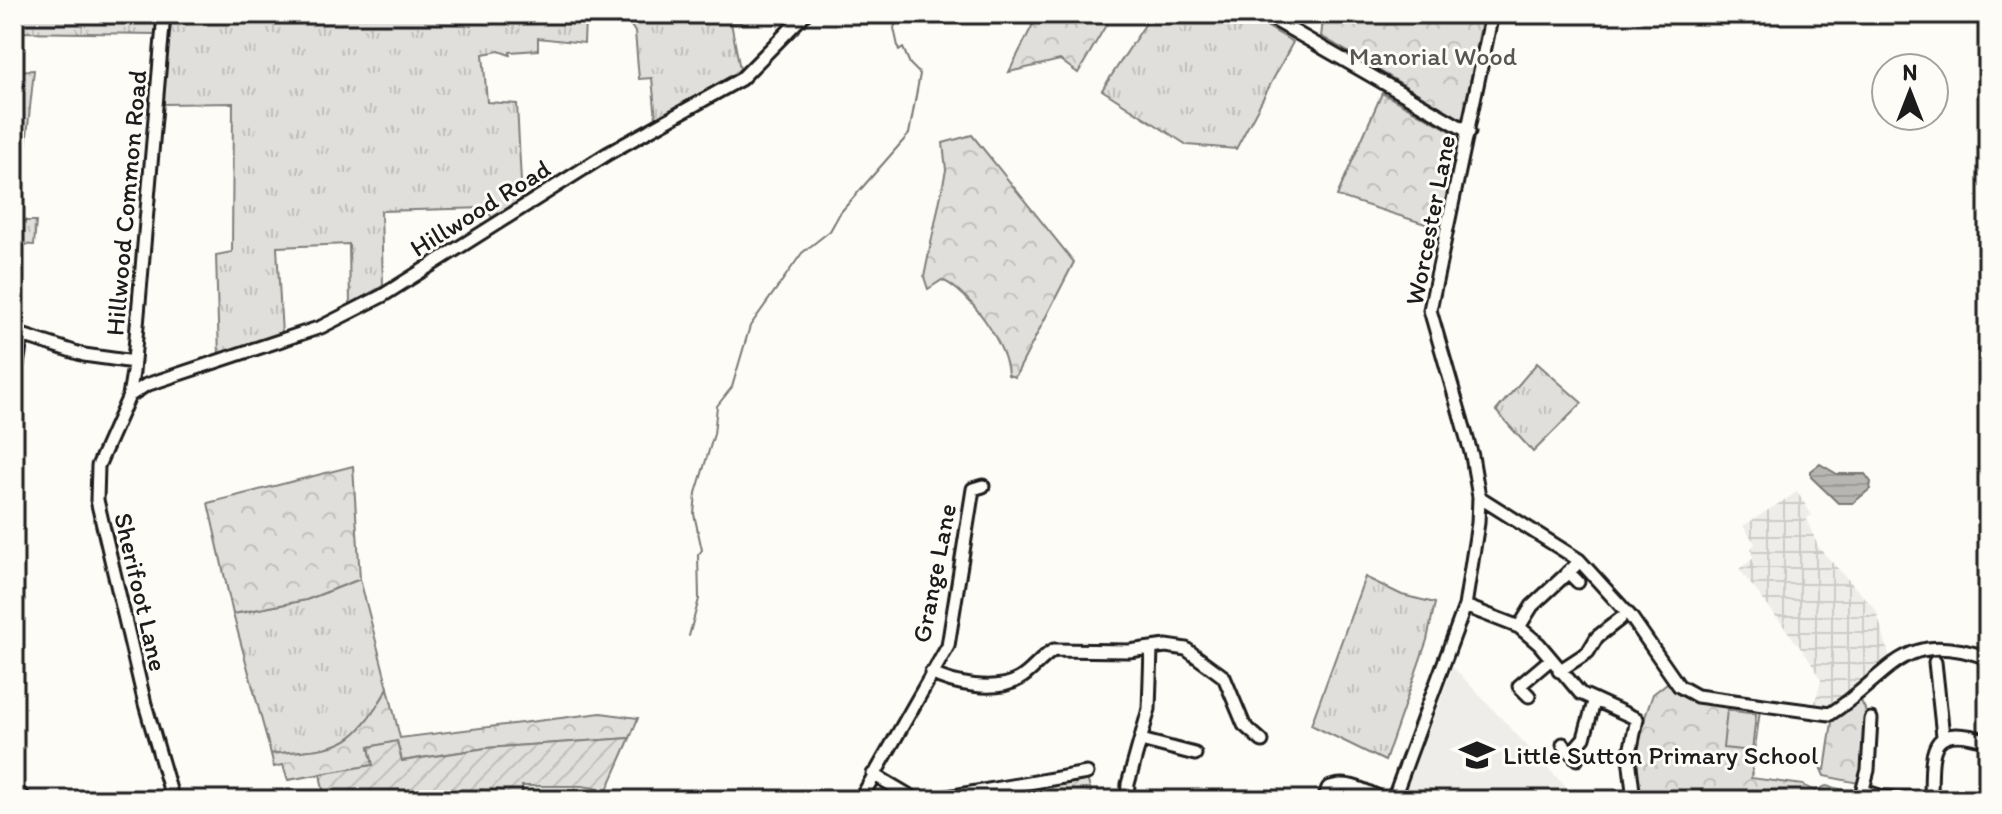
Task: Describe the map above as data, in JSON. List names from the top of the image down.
{
  "streets": {
    "street": [
      "Hillwood Common Road",
      "Hillwood Road",
      "Worcester Lane",
      "Grange Lane",
      "Sherifoot Lane"
    ]
  },
  "crossings": [
    ["Hillwood Common Road", "Hillwood Road"],
    ["Hillwood Common Road", "Sherifoot Lane"],
    ["Hillwood Road", "Sherifoot Lane"]
  ],
  "parks": ["Manorial Wood"],
  "places": {
    "school or university": ["Little Sutton Primary School"]
  },
  "north": "top"
}
